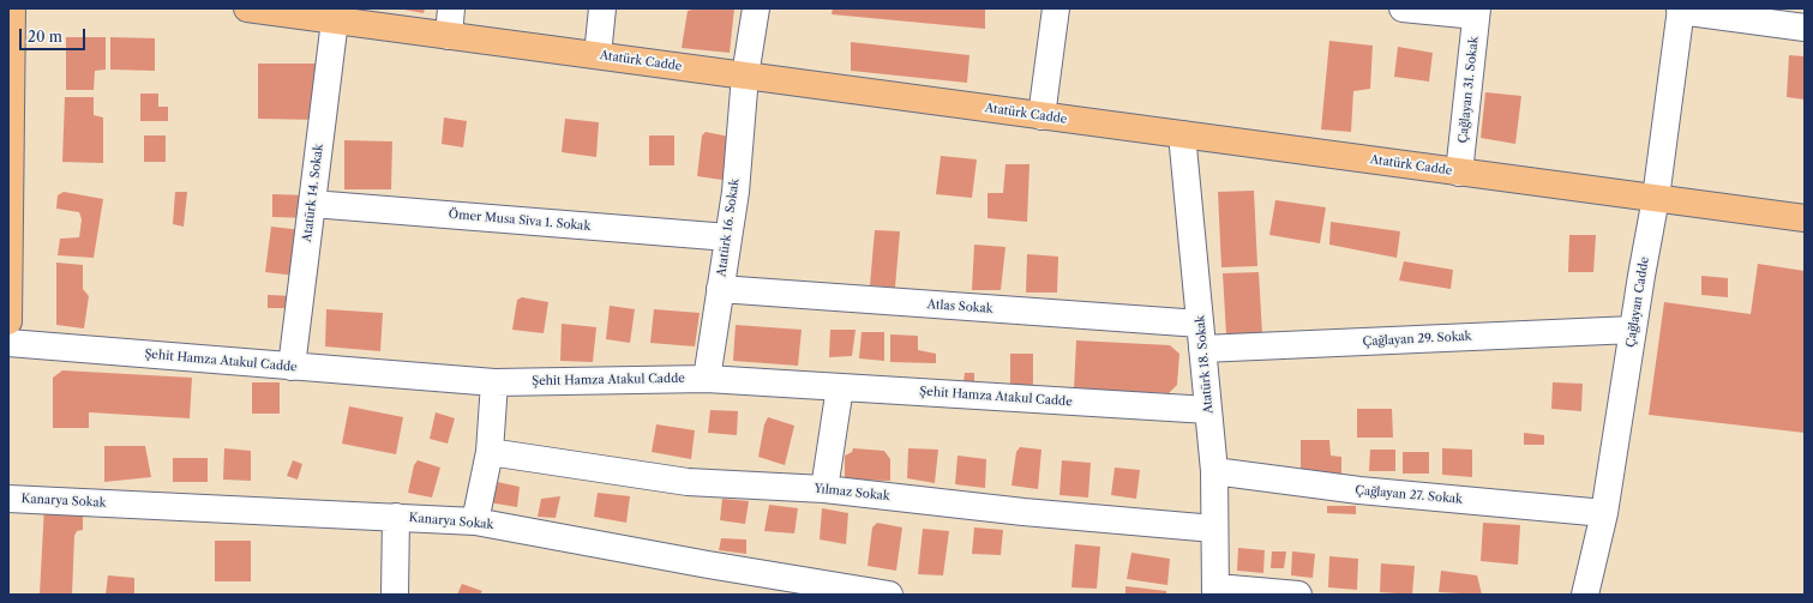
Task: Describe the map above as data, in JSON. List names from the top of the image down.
{
  "streets": {
    "main road": ["Atatürk Cadde"],
    "street": [
      "Çağlayan 31. Sokak",
      "Atatürk 14. Sokak",
      "Ömer Musa Siva 1. Sokak",
      "Atatürk 16. Sokak",
      "Çağlayan Cadde",
      "Atlas Sokak",
      "Çağlayan 29. Sokak",
      "Şehit Hamza Atakul Cadde",
      "Atatürk 18. Sokak",
      "Yılmaz Sokak",
      "Çağlayan 27. Sokak",
      "Kanarya Sokak"
    ]
  },
  "crossings": [
    ["Atatürk Cadde", "Çağlayan 31. Sokak"],
    ["Atatürk Cadde", "Atatürk 14. Sokak"],
    ["Atatürk Cadde", "Atatürk 16. Sokak"],
    ["Atatürk Cadde", "Çağlayan Cadde"],
    ["Atatürk Cadde", "Atatürk 18. Sokak"],
    ["Atatürk 14. Sokak", "Ömer Musa Siva 1. Sokak"],
    ["Atatürk 14. Sokak", "Şehit Hamza Atakul Cadde"],
    ["Ömer Musa Siva 1. Sokak", "Atatürk 16. Sokak"],
    ["Atatürk 16. Sokak", "Atlas Sokak"],
    ["Atatürk 16. Sokak", "Şehit Hamza Atakul Cadde"],
    ["Çağlayan Cadde", "Çağlayan 29. Sokak"],
    ["Çağlayan Cadde", "Çağlayan 27. Sokak"],
    ["Atlas Sokak", "Atatürk 18. Sokak"],
    ["Çağlayan 29. Sokak", "Atatürk 18. Sokak"],
    ["Şehit Hamza Atakul Cadde", "Atatürk 18. Sokak"],
    ["Atatürk 18. Sokak", "Yılmaz Sokak"],
    ["Atatürk 18. Sokak", "Çağlayan 27. Sokak"]
  ],
  "scale_bar": "20 m"
}
